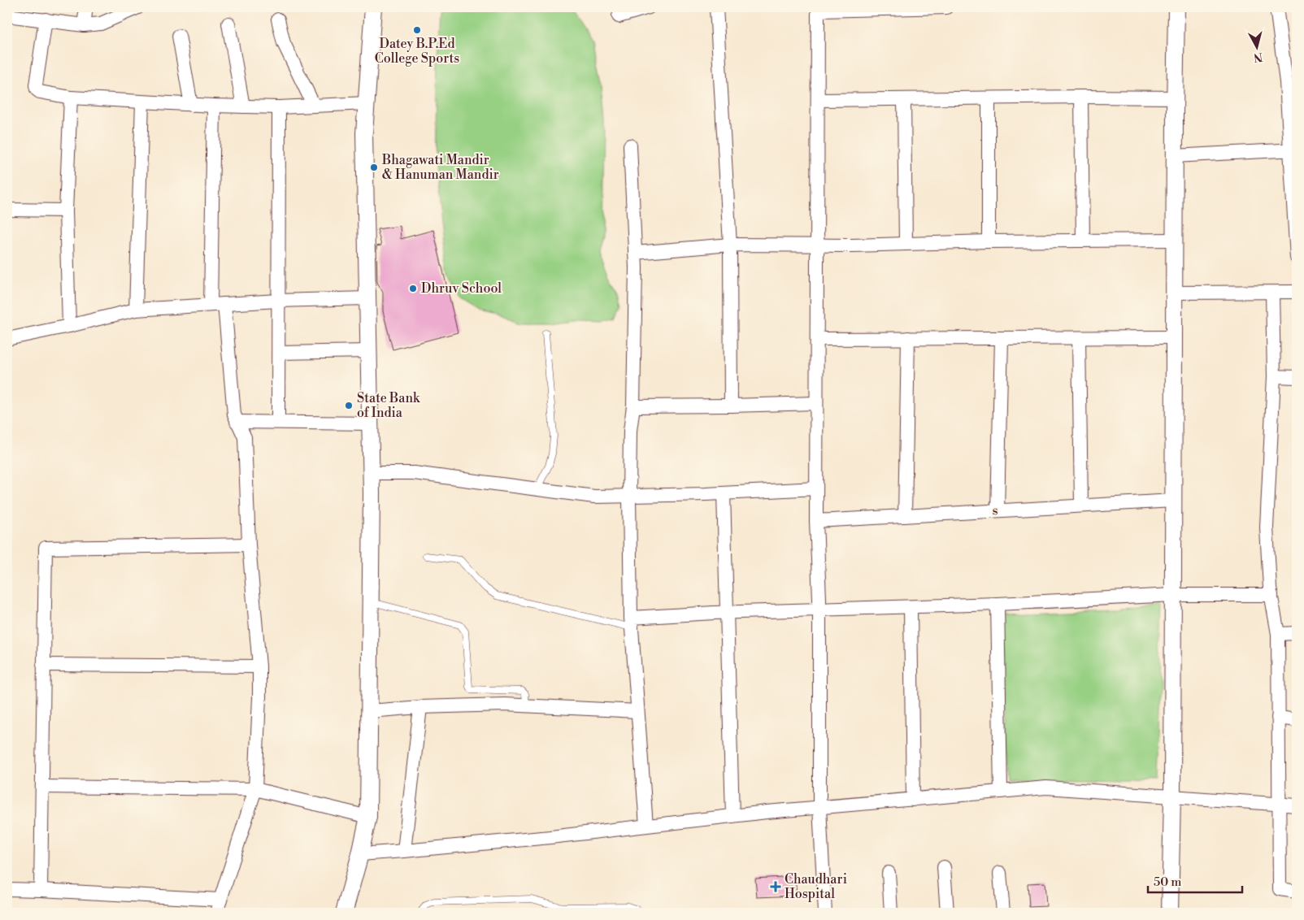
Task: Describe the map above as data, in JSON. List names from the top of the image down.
{
  "streets": {
    "street": ["s"]
  },
  "places": {
    "other": [
      "Datey B.P.Ed College Sports",
      "Bhagawati Mandir & Hanuman Mandir",
      "Dhruv School",
      "State Bank of India"
    ],
    "health": ["Chaudhari Hospital"]
  },
  "scale_bar": "50 m",
  "north": "bottom"
}
